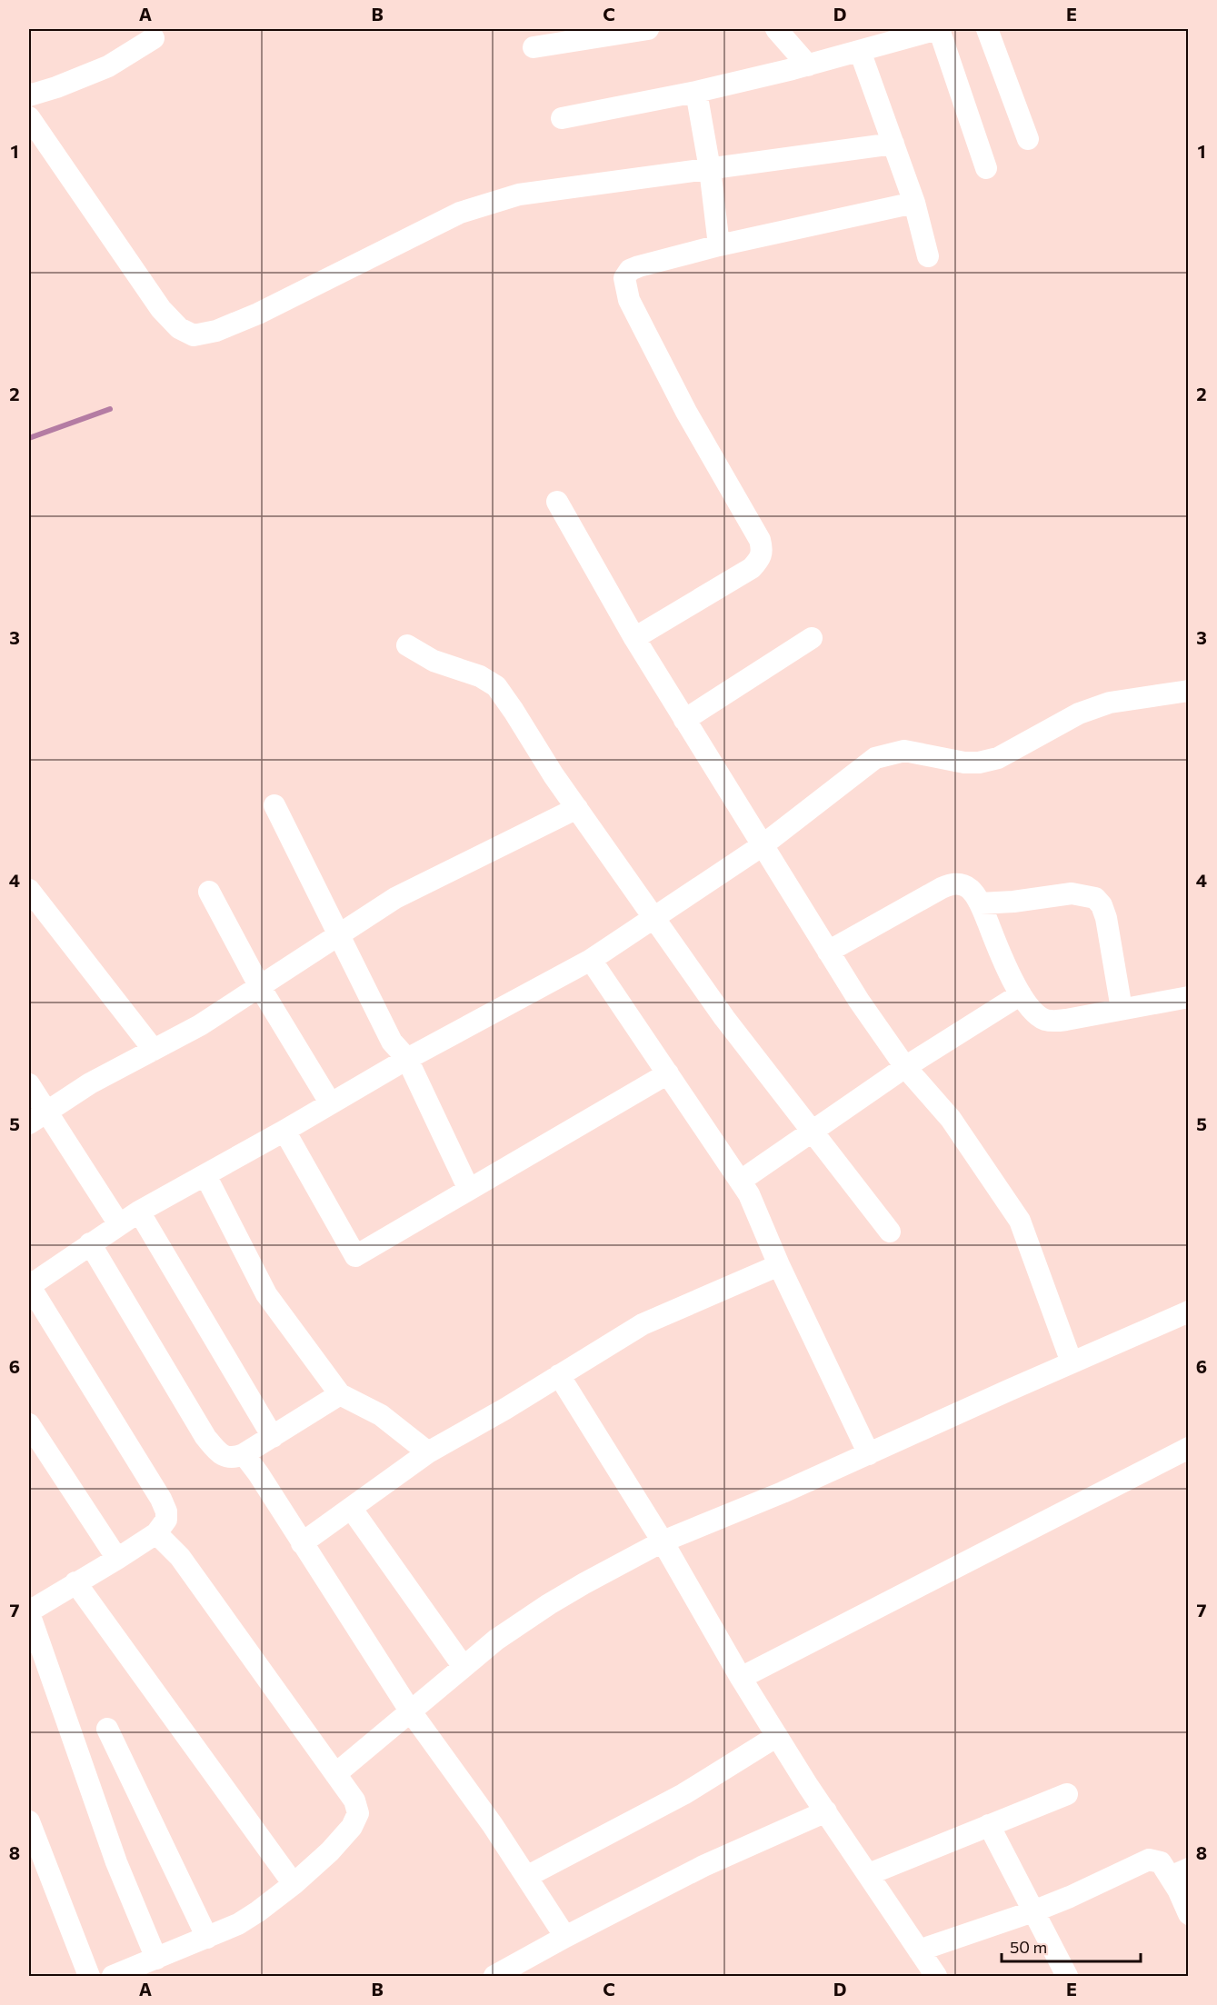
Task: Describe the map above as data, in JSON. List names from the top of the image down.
{
  "scale_bar": "50 m",
  "grid": {
    "columns": [
      "A",
      "B",
      "C",
      "D",
      "E"
    ],
    "rows": [
      "1",
      "2",
      "3",
      "4",
      "5",
      "6",
      "7",
      "8"
    ]
  }
}
